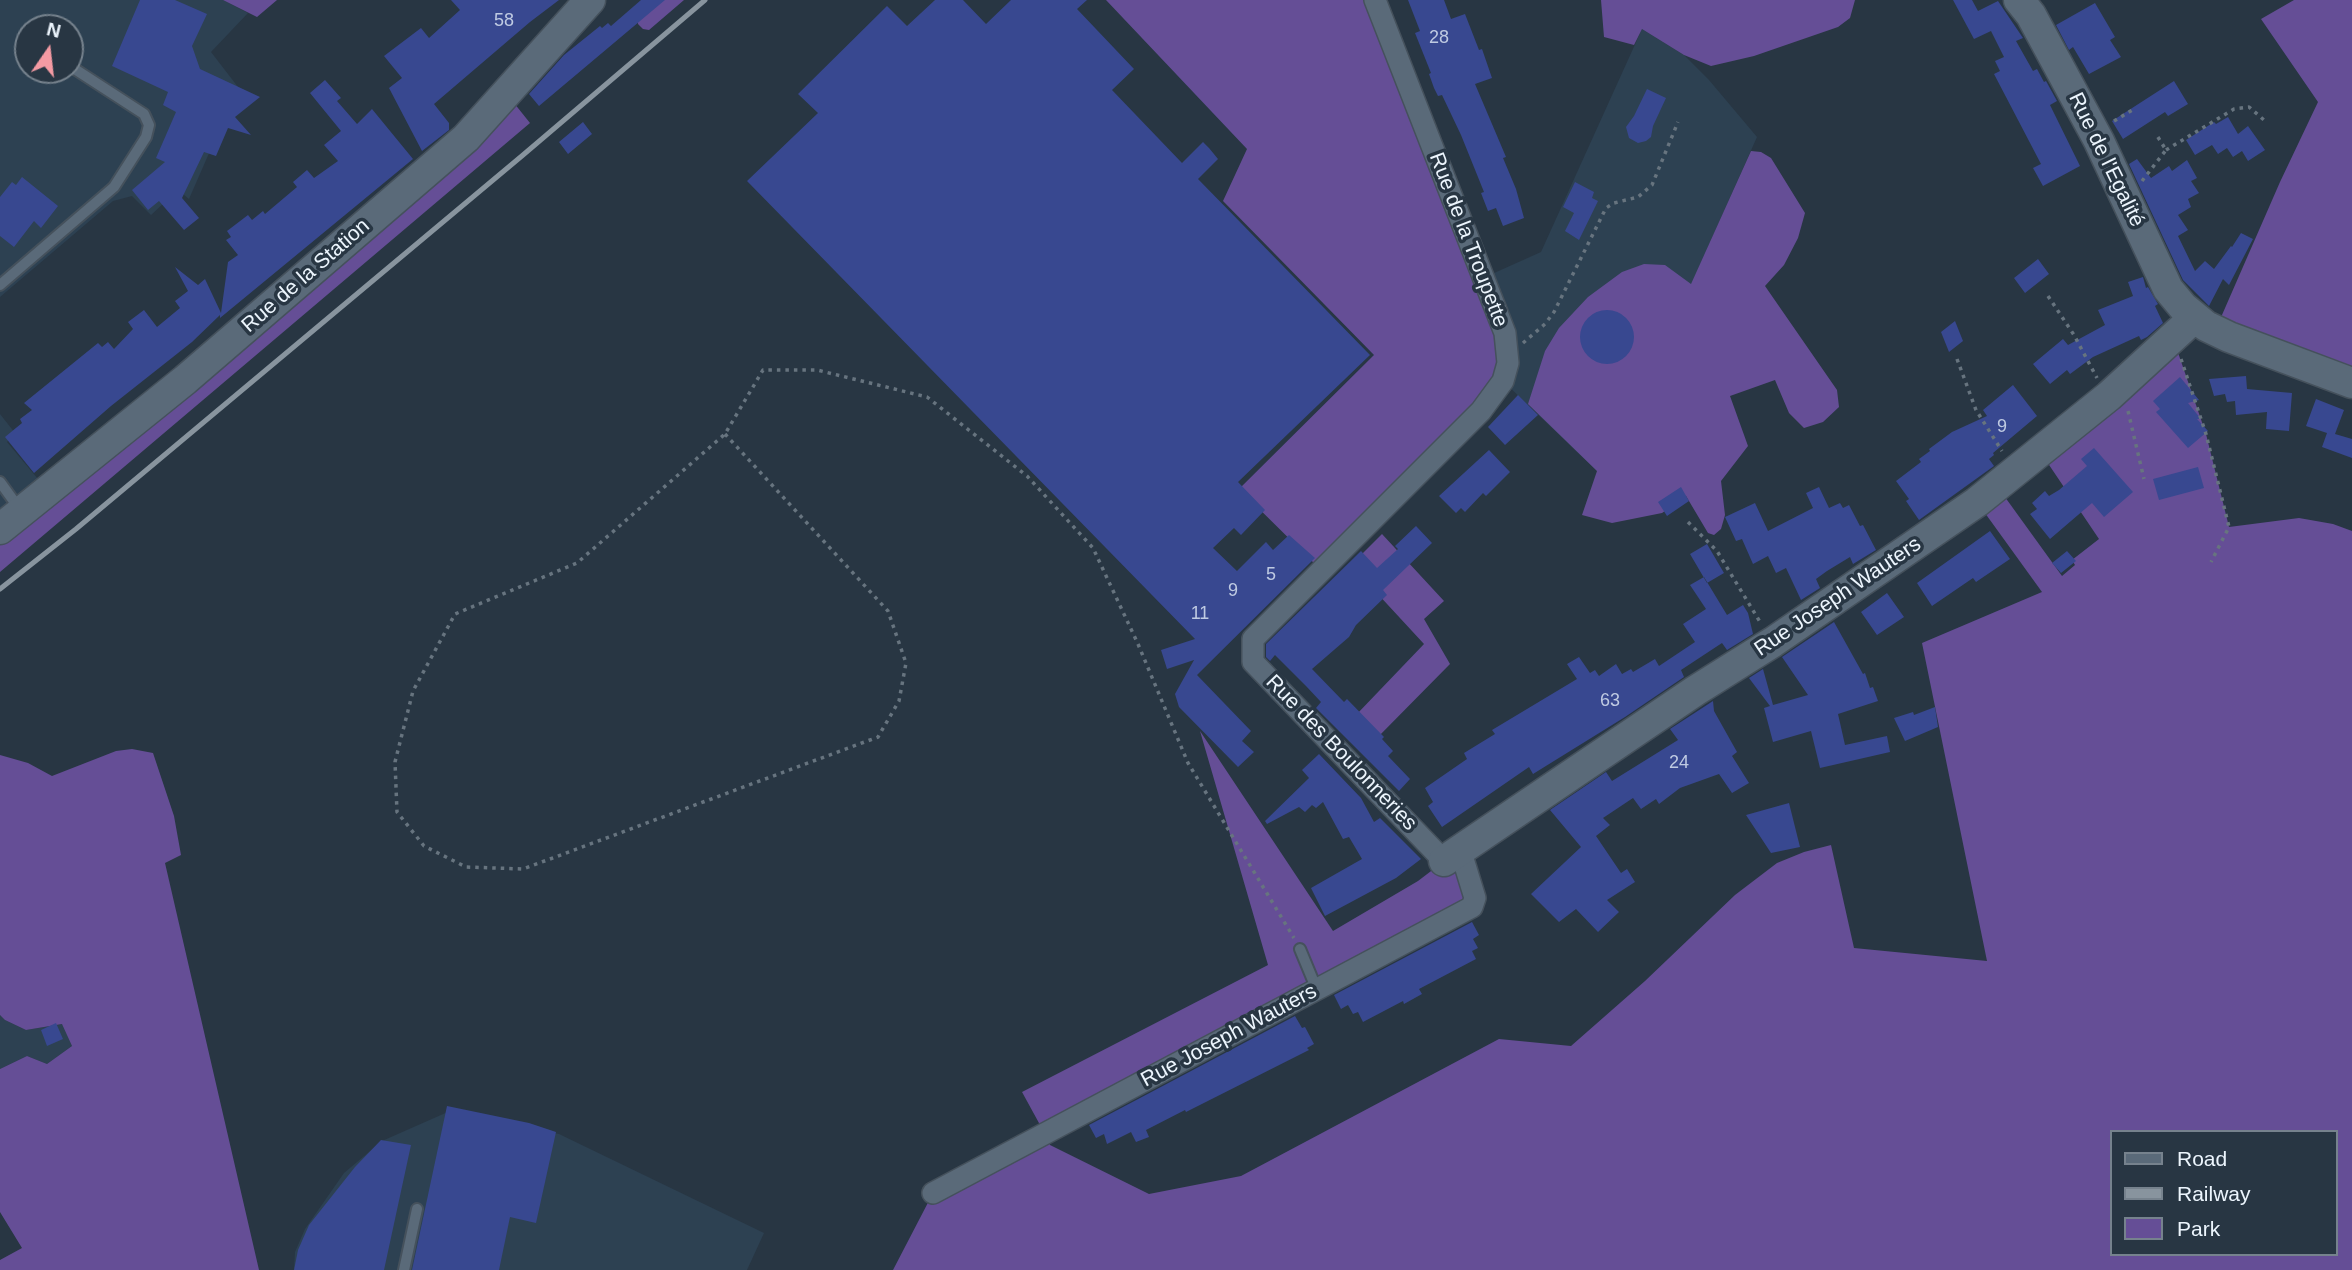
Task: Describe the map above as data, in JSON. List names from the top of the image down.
{
  "streets": {
    "street": [
      "Rue de l'Egalité",
      "Rue de la Troupette",
      "Rue de la Station",
      "Rue Joseph Wauters",
      "Rue des Boulonneries"
    ]
  },
  "crossings": [
    ["Rue de l'Egalité", "Rue Joseph Wauters"],
    ["Rue de la Troupette", "Rue des Boulonneries"],
    ["Rue Joseph Wauters", "Rue des Boulonneries"]
  ],
  "house_numbers": [
    "58",
    "28",
    "9",
    "5",
    "9",
    "11",
    "63",
    "24"
  ],
  "legend": ["Road", "Railway", "Park"],
  "north": "top"
}
